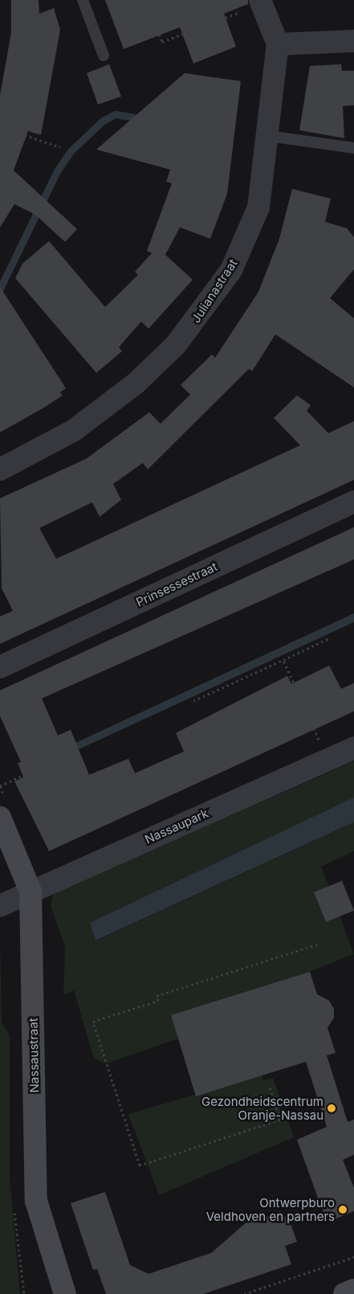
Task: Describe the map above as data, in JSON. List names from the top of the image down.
{
  "streets": {
    "main road": ["Nassaustraat"],
    "street": ["Julianastraat", "Prinsessestraat", "Nassaupark"]
  },
  "crossings": [
    ["Nassaupark", "Nassaustraat"]
  ],
  "places": ["Gezondheidscentrum Oranje-Nassau", "Ontwerpburo Veldhoven en partners"]
}
